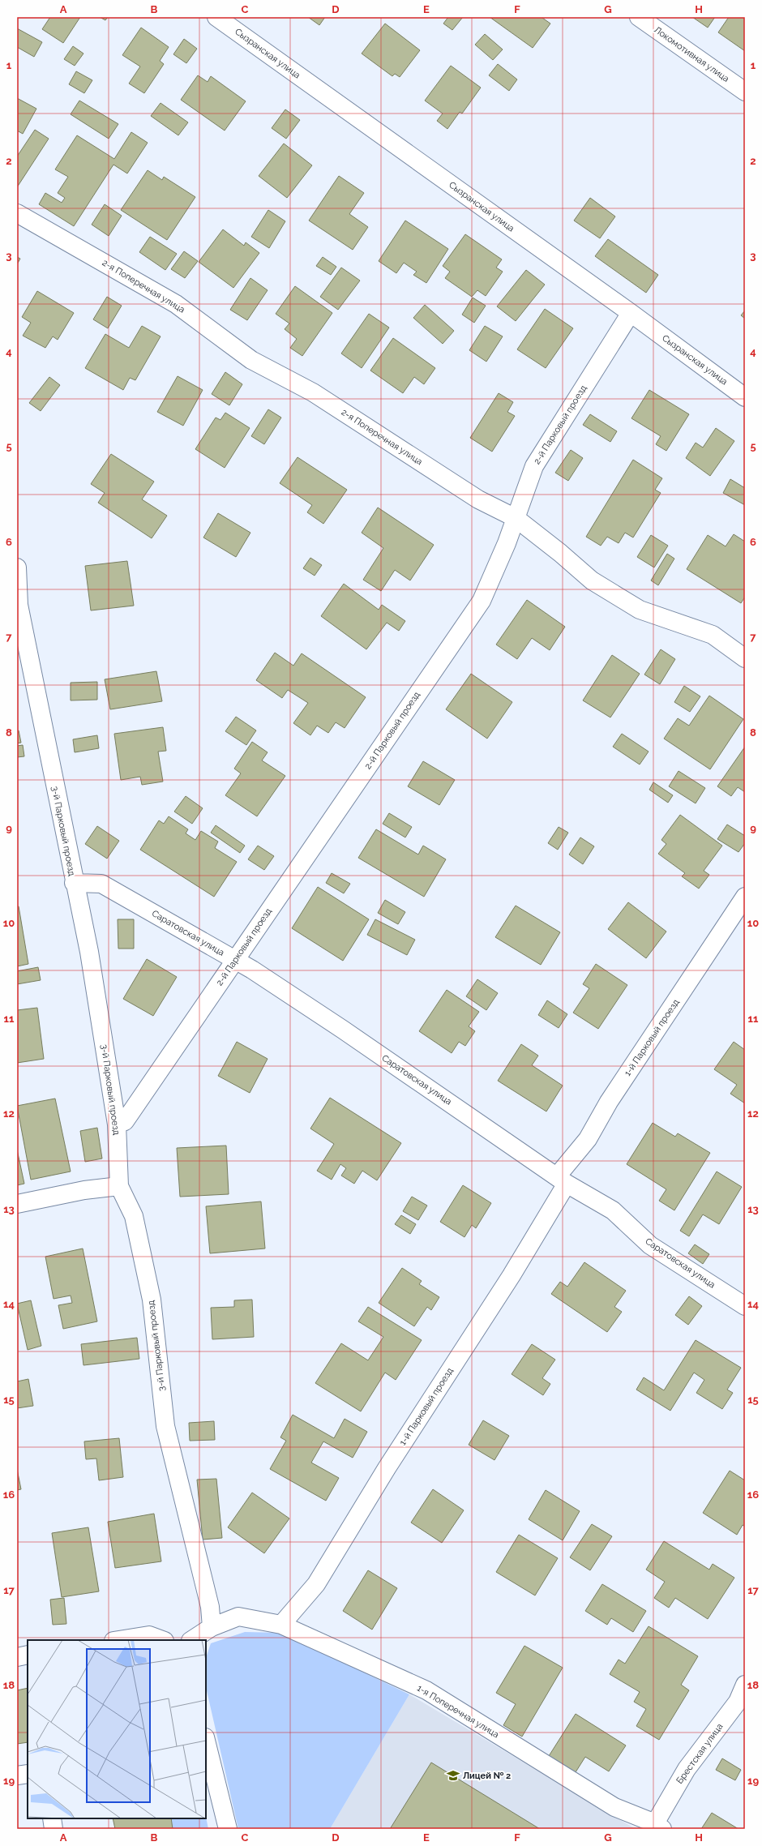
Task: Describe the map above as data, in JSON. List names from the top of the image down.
{
  "streets": {
    "street": [
      "Сызранская улица",
      "Локомотивная улица",
      "2-я Поперечная улица",
      "2-й Парковый проезд",
      "3-й Парковый проезд",
      "Саратовская улица",
      "1-й Парковый проезд",
      "1-я Поперечная улица",
      "Брестская улица"
    ]
  },
  "crossings": [
    ["Сызранская улица", "2-й Парковый проезд"],
    ["2-я Поперечная улица", "2-й Парковый проезд"],
    ["2-й Парковый проезд", "3-й Парковый проезд"],
    ["2-й Парковый проезд", "Саратовская улица"],
    ["3-й Парковый проезд", "Саратовская улица"],
    ["3-й Парковый проезд", "1-я Поперечная улица"],
    ["Саратовская улица", "1-й Парковый проезд"],
    ["1-й Парковый проезд", "1-я Поперечная улица"],
    ["1-я Поперечная улица", "Брестская улица"]
  ],
  "places": {
    "school or university": ["Лицей № 2"]
  },
  "grid": {
    "columns": [
      "A",
      "B",
      "C",
      "D",
      "E",
      "F",
      "G",
      "H"
    ],
    "rows": [
      "1",
      "2",
      "3",
      "4",
      "5",
      "6",
      "7",
      "8",
      "9",
      "10",
      "11",
      "12",
      "13",
      "14",
      "15",
      "16",
      "17",
      "18",
      "19"
    ]
  }
}
